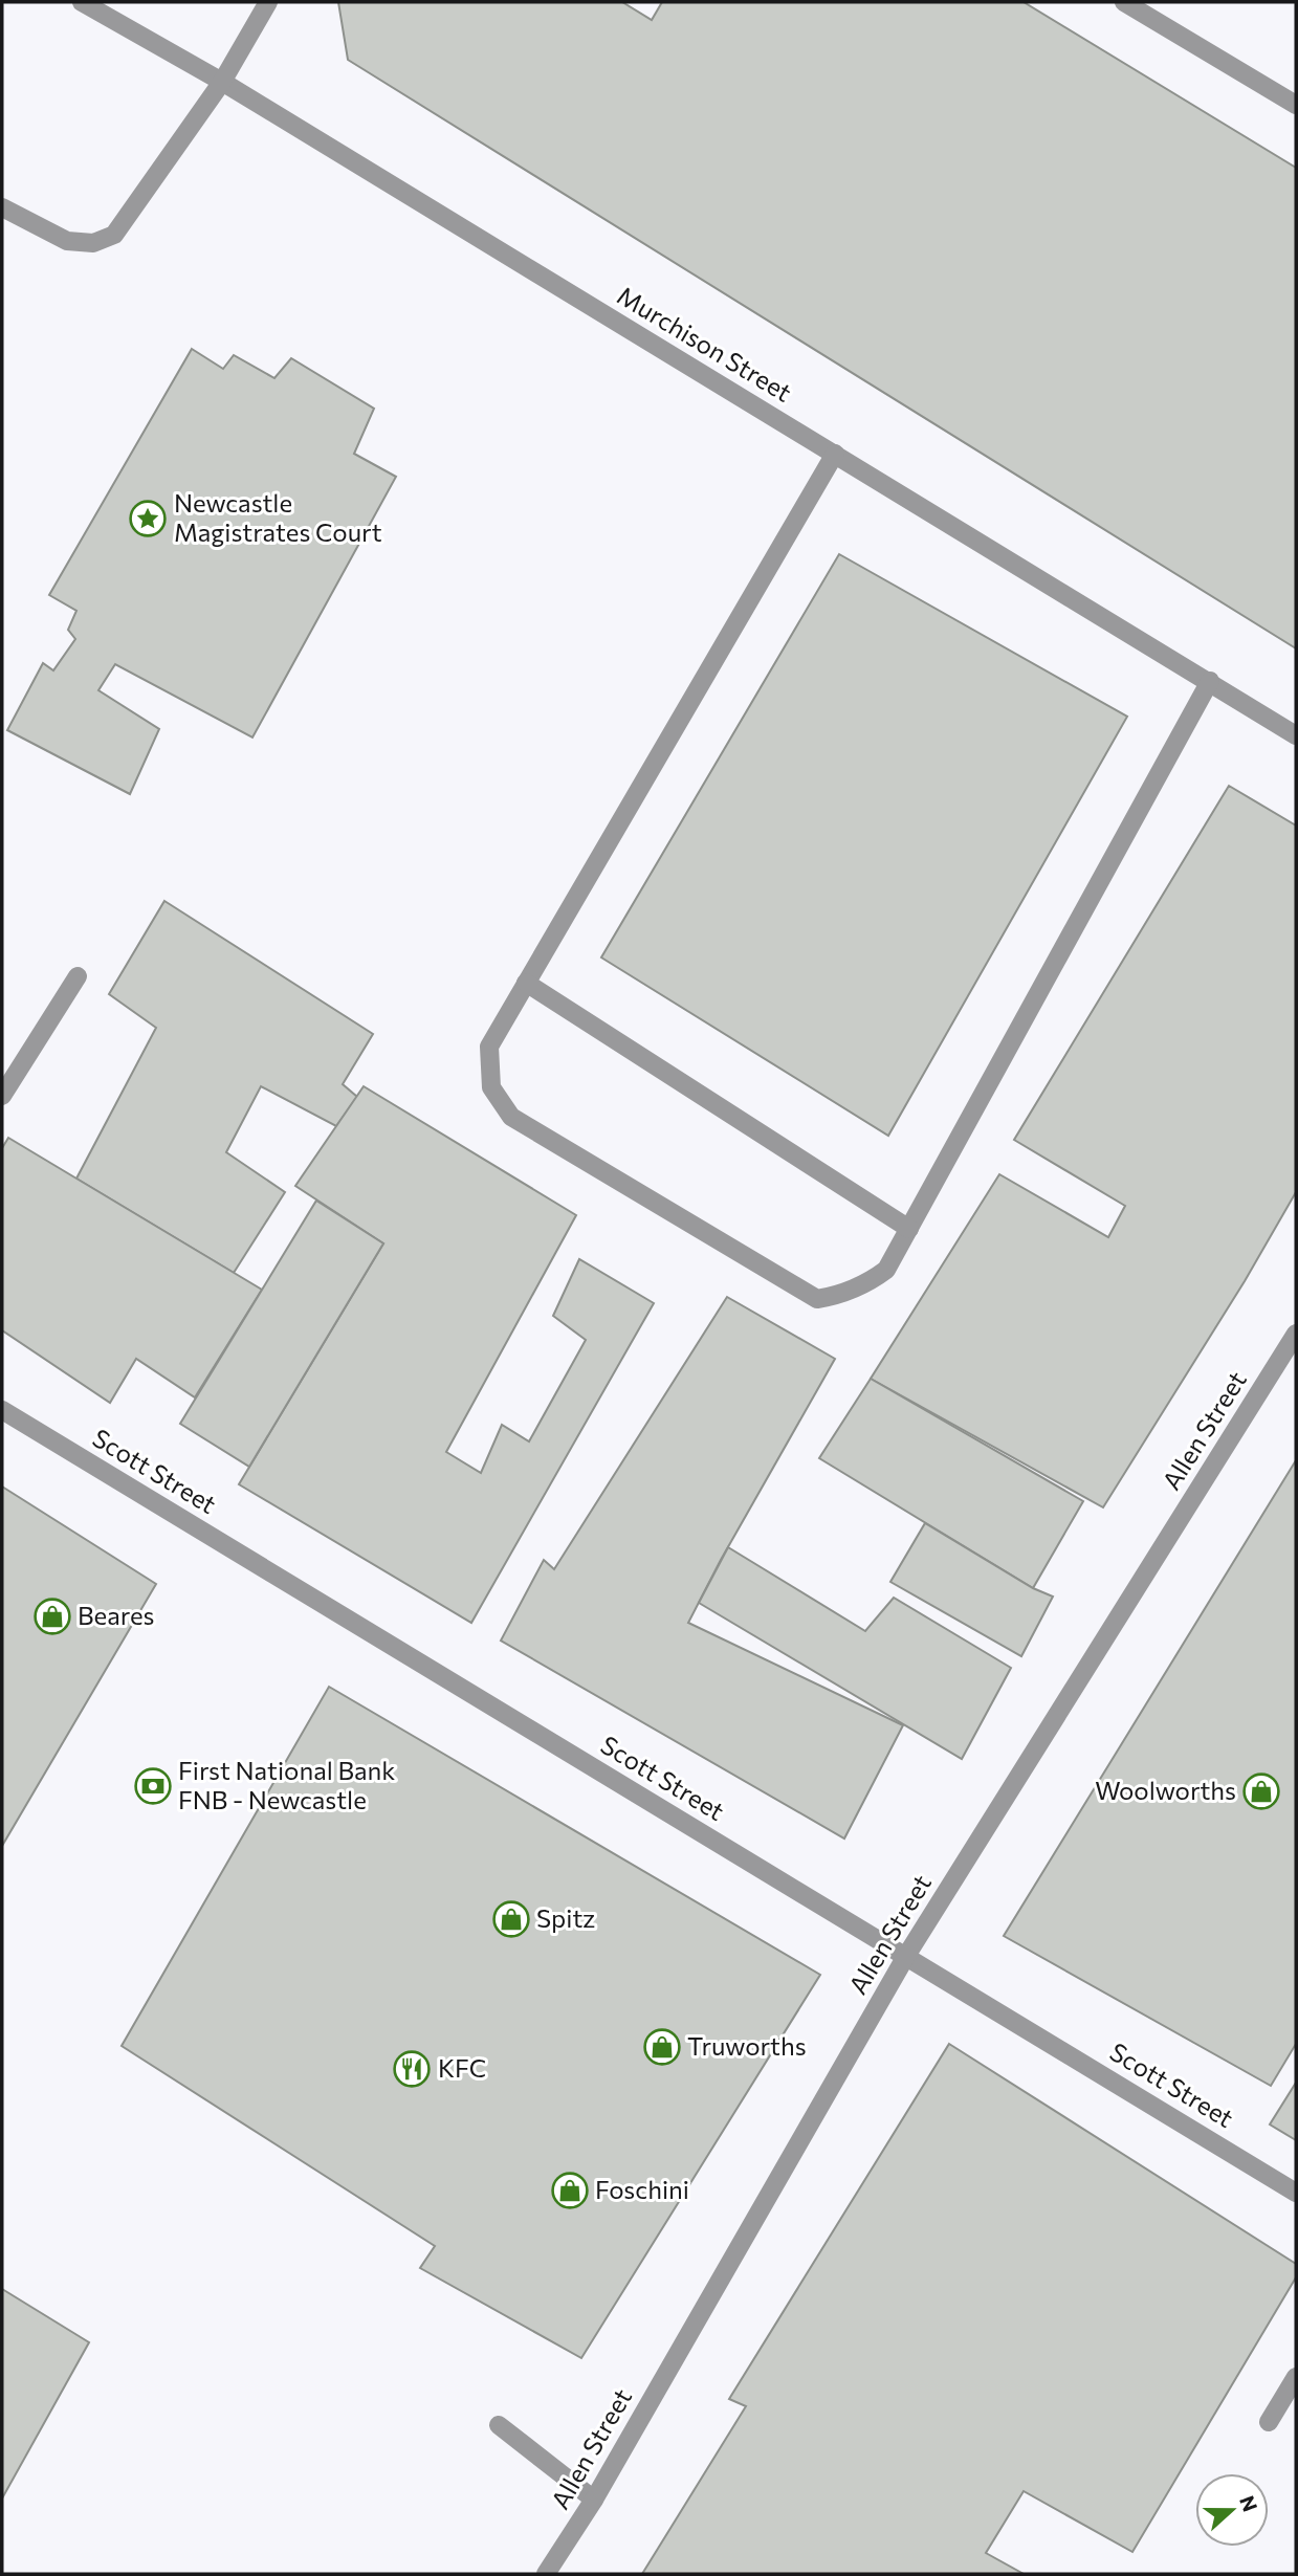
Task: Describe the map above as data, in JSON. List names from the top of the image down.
{
  "streets": {
    "street": ["Murchison Street", "Allen Street", "Scott Street"]
  },
  "crossings": [
    ["Allen Street", "Scott Street"]
  ],
  "places": {
    "place": ["Newcastle Magistrates Court"],
    "shop": [
      "Beares",
      "Woolworths",
      "Spitz",
      "Truworths",
      "Foschini"
    ],
    "bank": ["First National Bank FNB - Newcastle"],
    "restaurant": ["KFC"]
  },
  "north": "right"
}
